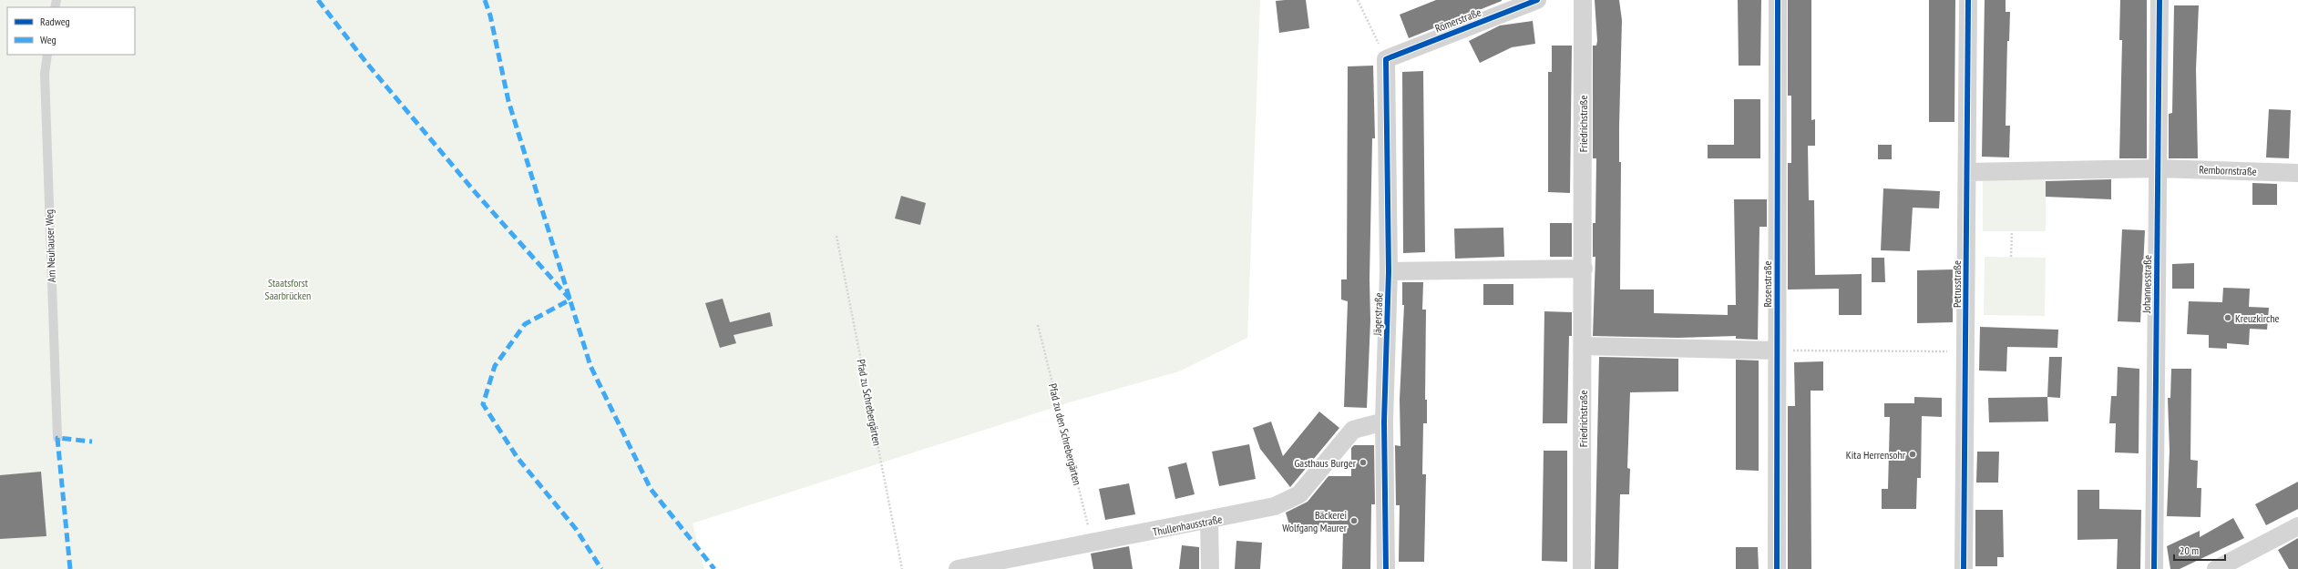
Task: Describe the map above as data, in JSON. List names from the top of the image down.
{
  "streets": {
    "street": [
      "Römerstraße",
      "Friedrichstraße",
      "Rembornstraße",
      "Rosenstraße",
      "Petrusstraße",
      "Johannesstraße",
      "Jägerstraße",
      "Thullenhausstraße"
    ],
    "lane": ["Am Neuhauser Weg"],
    "path": ["Pfad zu Schrebergärten", "Pfad zu den Schrebergärten"]
  },
  "crossings": [
    ["Römerstraße", "Jägerstraße"],
    ["Rembornstraße", "Johannesstraße"],
    ["Jägerstraße", "Thullenhausstraße"],
    ["Pfad zu den Schrebergärten", "Thullenhausstraße"]
  ],
  "parks": ["Staatsforst Saarbrücken"],
  "places": [
    "Kreuzkirche",
    "Kita Herrensohr",
    "Gasthaus Burger",
    "Bäckerei Wolfgang Maurer"
  ],
  "legend": ["Radweg", "Weg"],
  "scale_bar": "20 m"
}
